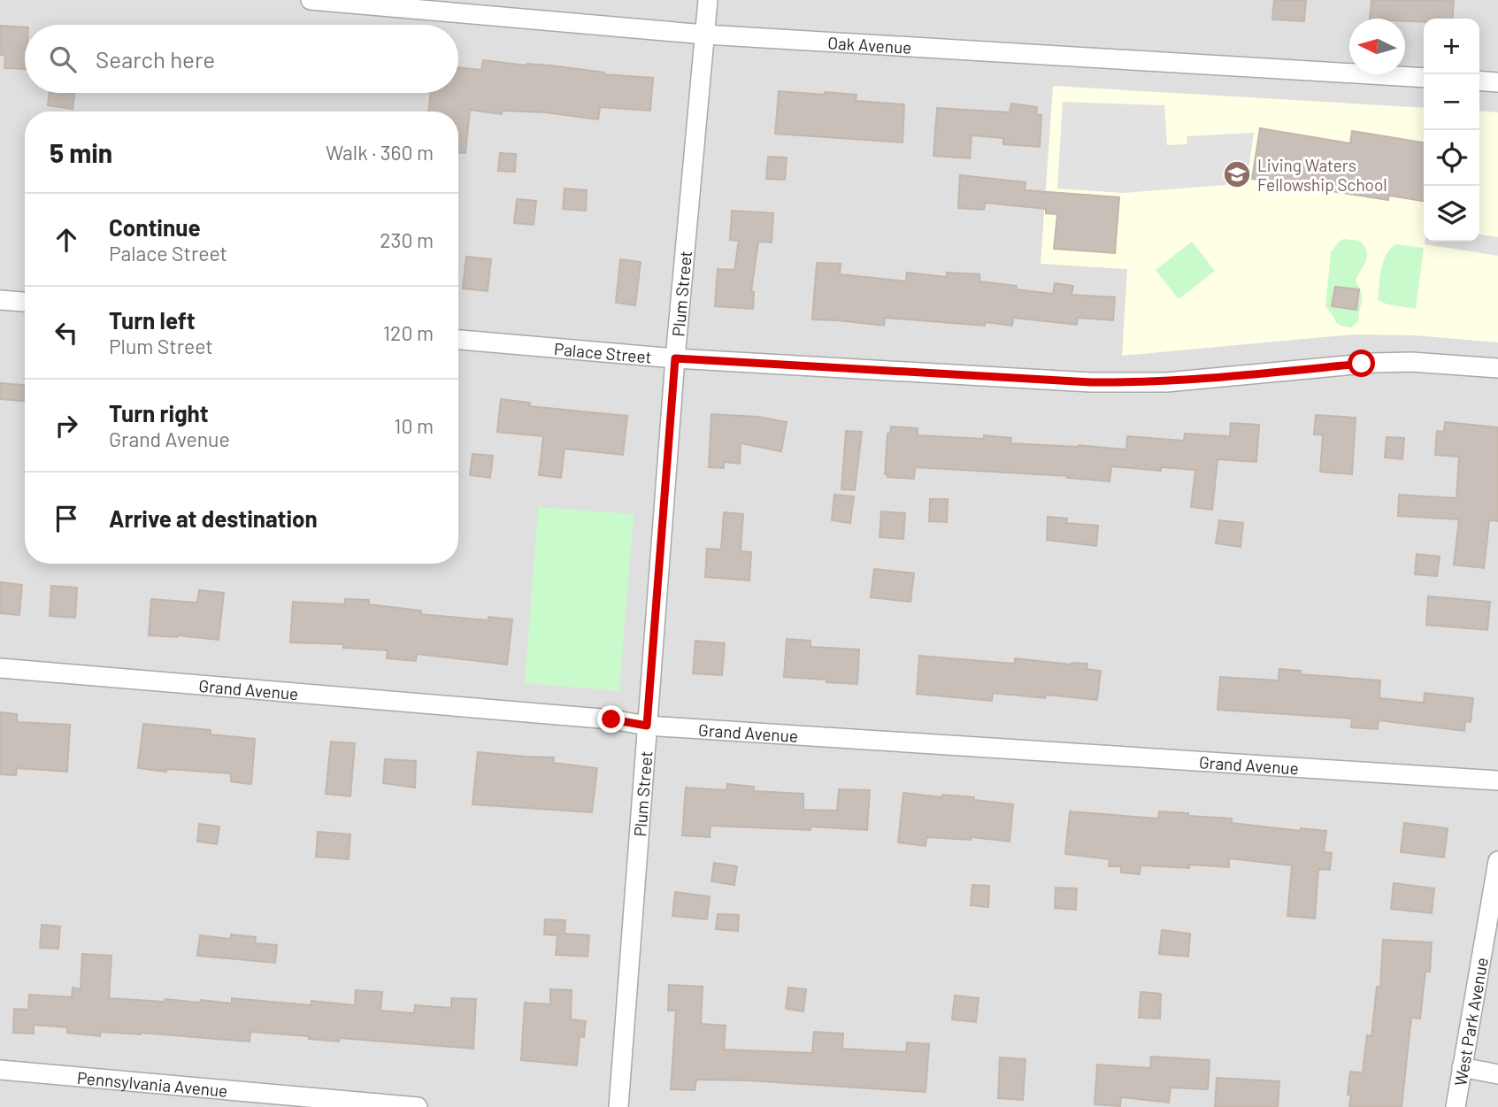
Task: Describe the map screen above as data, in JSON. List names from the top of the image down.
{
  "streets": {
    "street": [
      "Oak Avenue",
      "Plum Street",
      "Palace Street",
      "Grand Avenue",
      "West Park Avenue",
      "Pennsylvania Avenue"
    ]
  },
  "crossings": [
    ["Oak Avenue", "Plum Street"],
    ["Plum Street", "Palace Street"],
    ["Plum Street", "Grand Avenue"]
  ],
  "places": {
    "school or university": ["Living Waters Fellowship School"]
  },
  "north": "left",
  "page": {
    "map_buttons": ["+", "−"],
    "search": "Search here",
    "heading": ["5 min", "Walk · 360 m"],
    "list": [
      ["Continue", "Palace Street", "230 m"],
      ["Turn left", "Plum Street", "120 m"],
      ["Turn right", "Grand Avenue", "10 m"],
      "Arrive at destination"
    ]
  }
}
